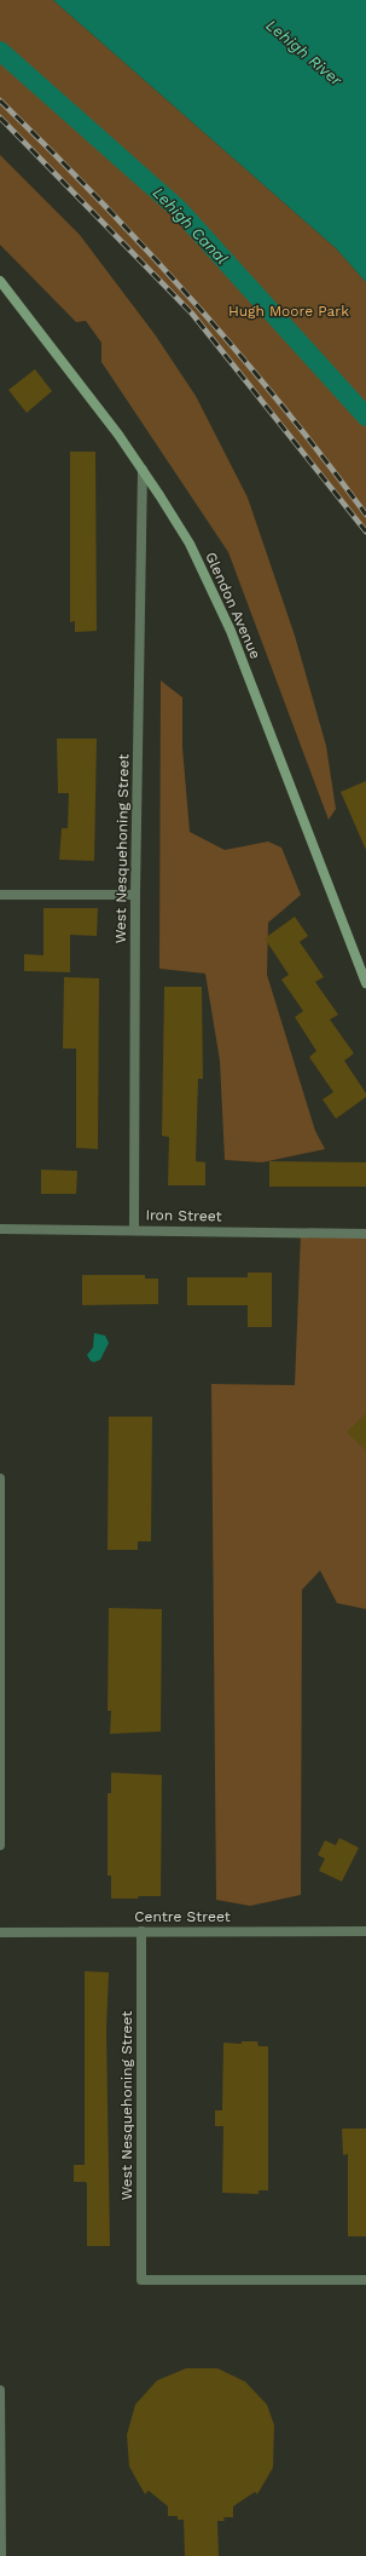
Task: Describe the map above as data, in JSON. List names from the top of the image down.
{
  "streets": {
    "street": [
      "Glendon Avenue",
      "West Nesquehoning Street",
      "Iron Street",
      "Centre Street"
    ]
  },
  "crossings": [
    ["Glendon Avenue", "West Nesquehoning Street"],
    ["West Nesquehoning Street", "Iron Street"],
    ["West Nesquehoning Street", "Centre Street"]
  ],
  "water": ["Lehigh River", "Lehigh Canal"],
  "parks": ["Hugh Moore Park"]
}
